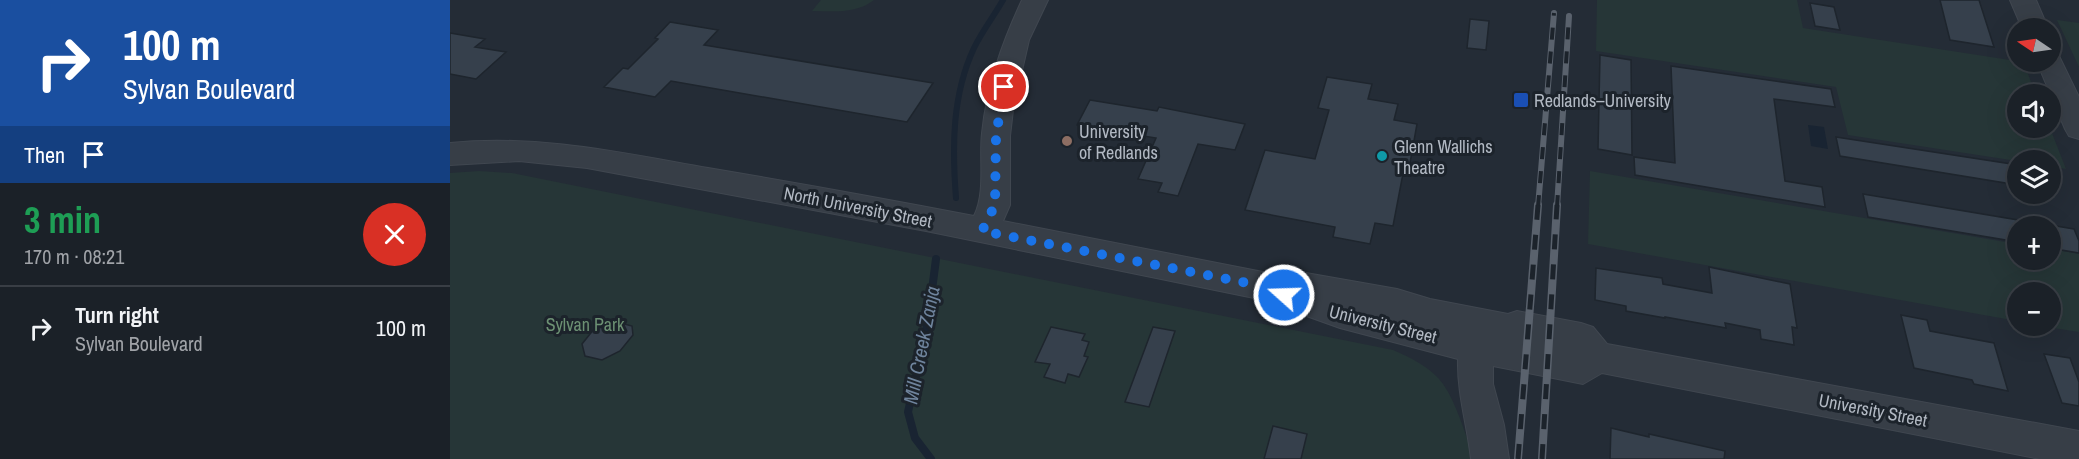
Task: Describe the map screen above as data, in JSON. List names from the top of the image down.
{
  "streets": {
    "street": ["North University Street", "University Street"]
  },
  "crossings": [
    ["North University Street", "University Street"]
  ],
  "water": ["Mill Creek Zanja"],
  "parks": ["Sylvan Park"],
  "places": {
    "transit": ["Redlands–University"],
    "other": ["University of Redlands", "Glenn Wallichs Theatre"]
  },
  "north": "left",
  "page": {
    "turn": ["100 m", "Sylvan Boulevard"],
    "map_buttons": ["+", "−"],
    "then": "Then",
    "heading": ["3 min", "170 m · 08:21"],
    "list": [
      {
        "name": "Turn right",
        "note": "Sylvan Boulevard",
        "value": "100 m"
      }
    ]
  }
}
